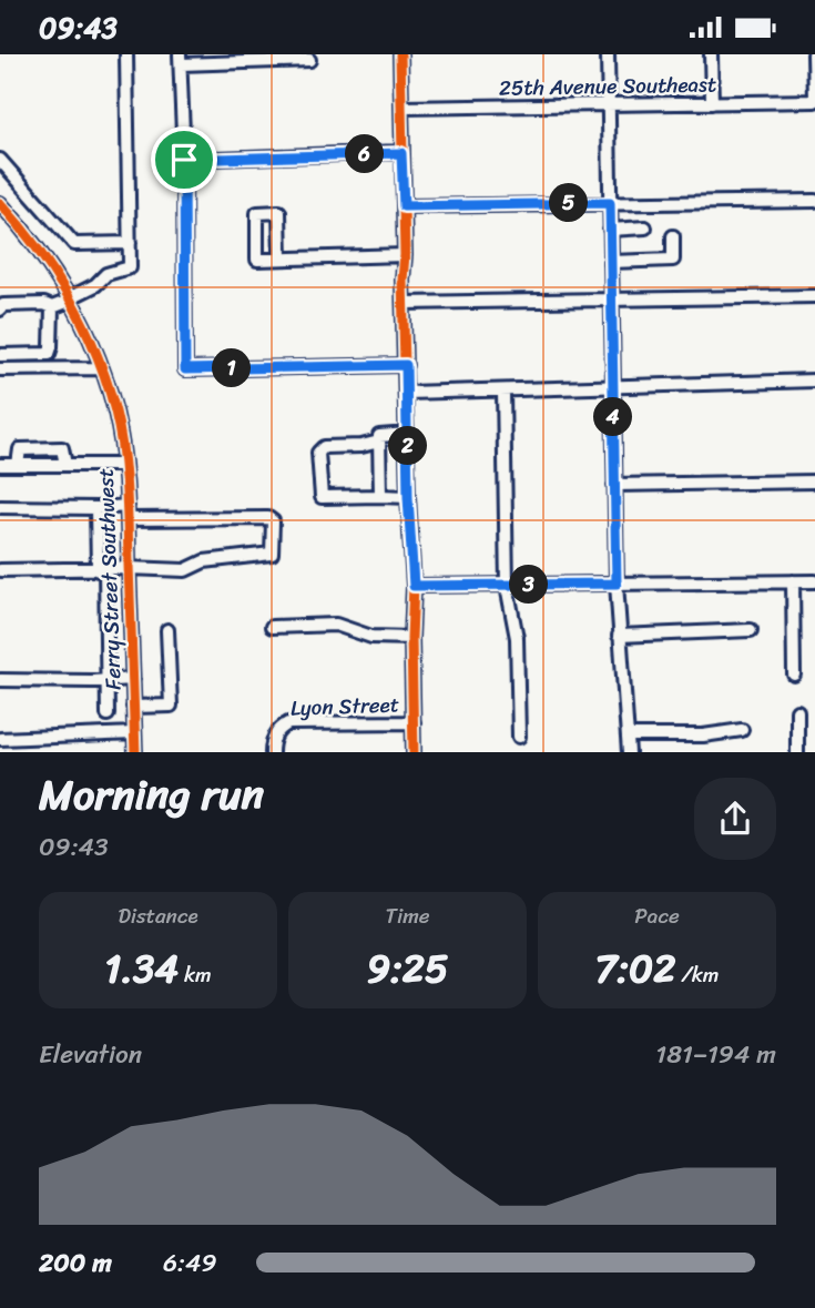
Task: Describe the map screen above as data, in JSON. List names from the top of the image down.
{
  "streets": {
    "street": ["25th Avenue Southeast", "Ferry Street Southwest", "Lyon Street"]
  },
  "page": {
    "status": "09:43",
    "pins": [
      "6",
      "5",
      "1",
      "4",
      "2",
      "3"
    ],
    "heading": ["Morning run", "09:43"],
    "stats": [
      ["Distance", "1.34 km"],
      ["Time", "9:25"],
      ["Pace", "7:02 /km"]
    ],
    "chart": ["Elevation", "181–194 m"],
    "list": [
      {
        "name": "200 m",
        "note": "6:49"
      }
    ]
  }
}
